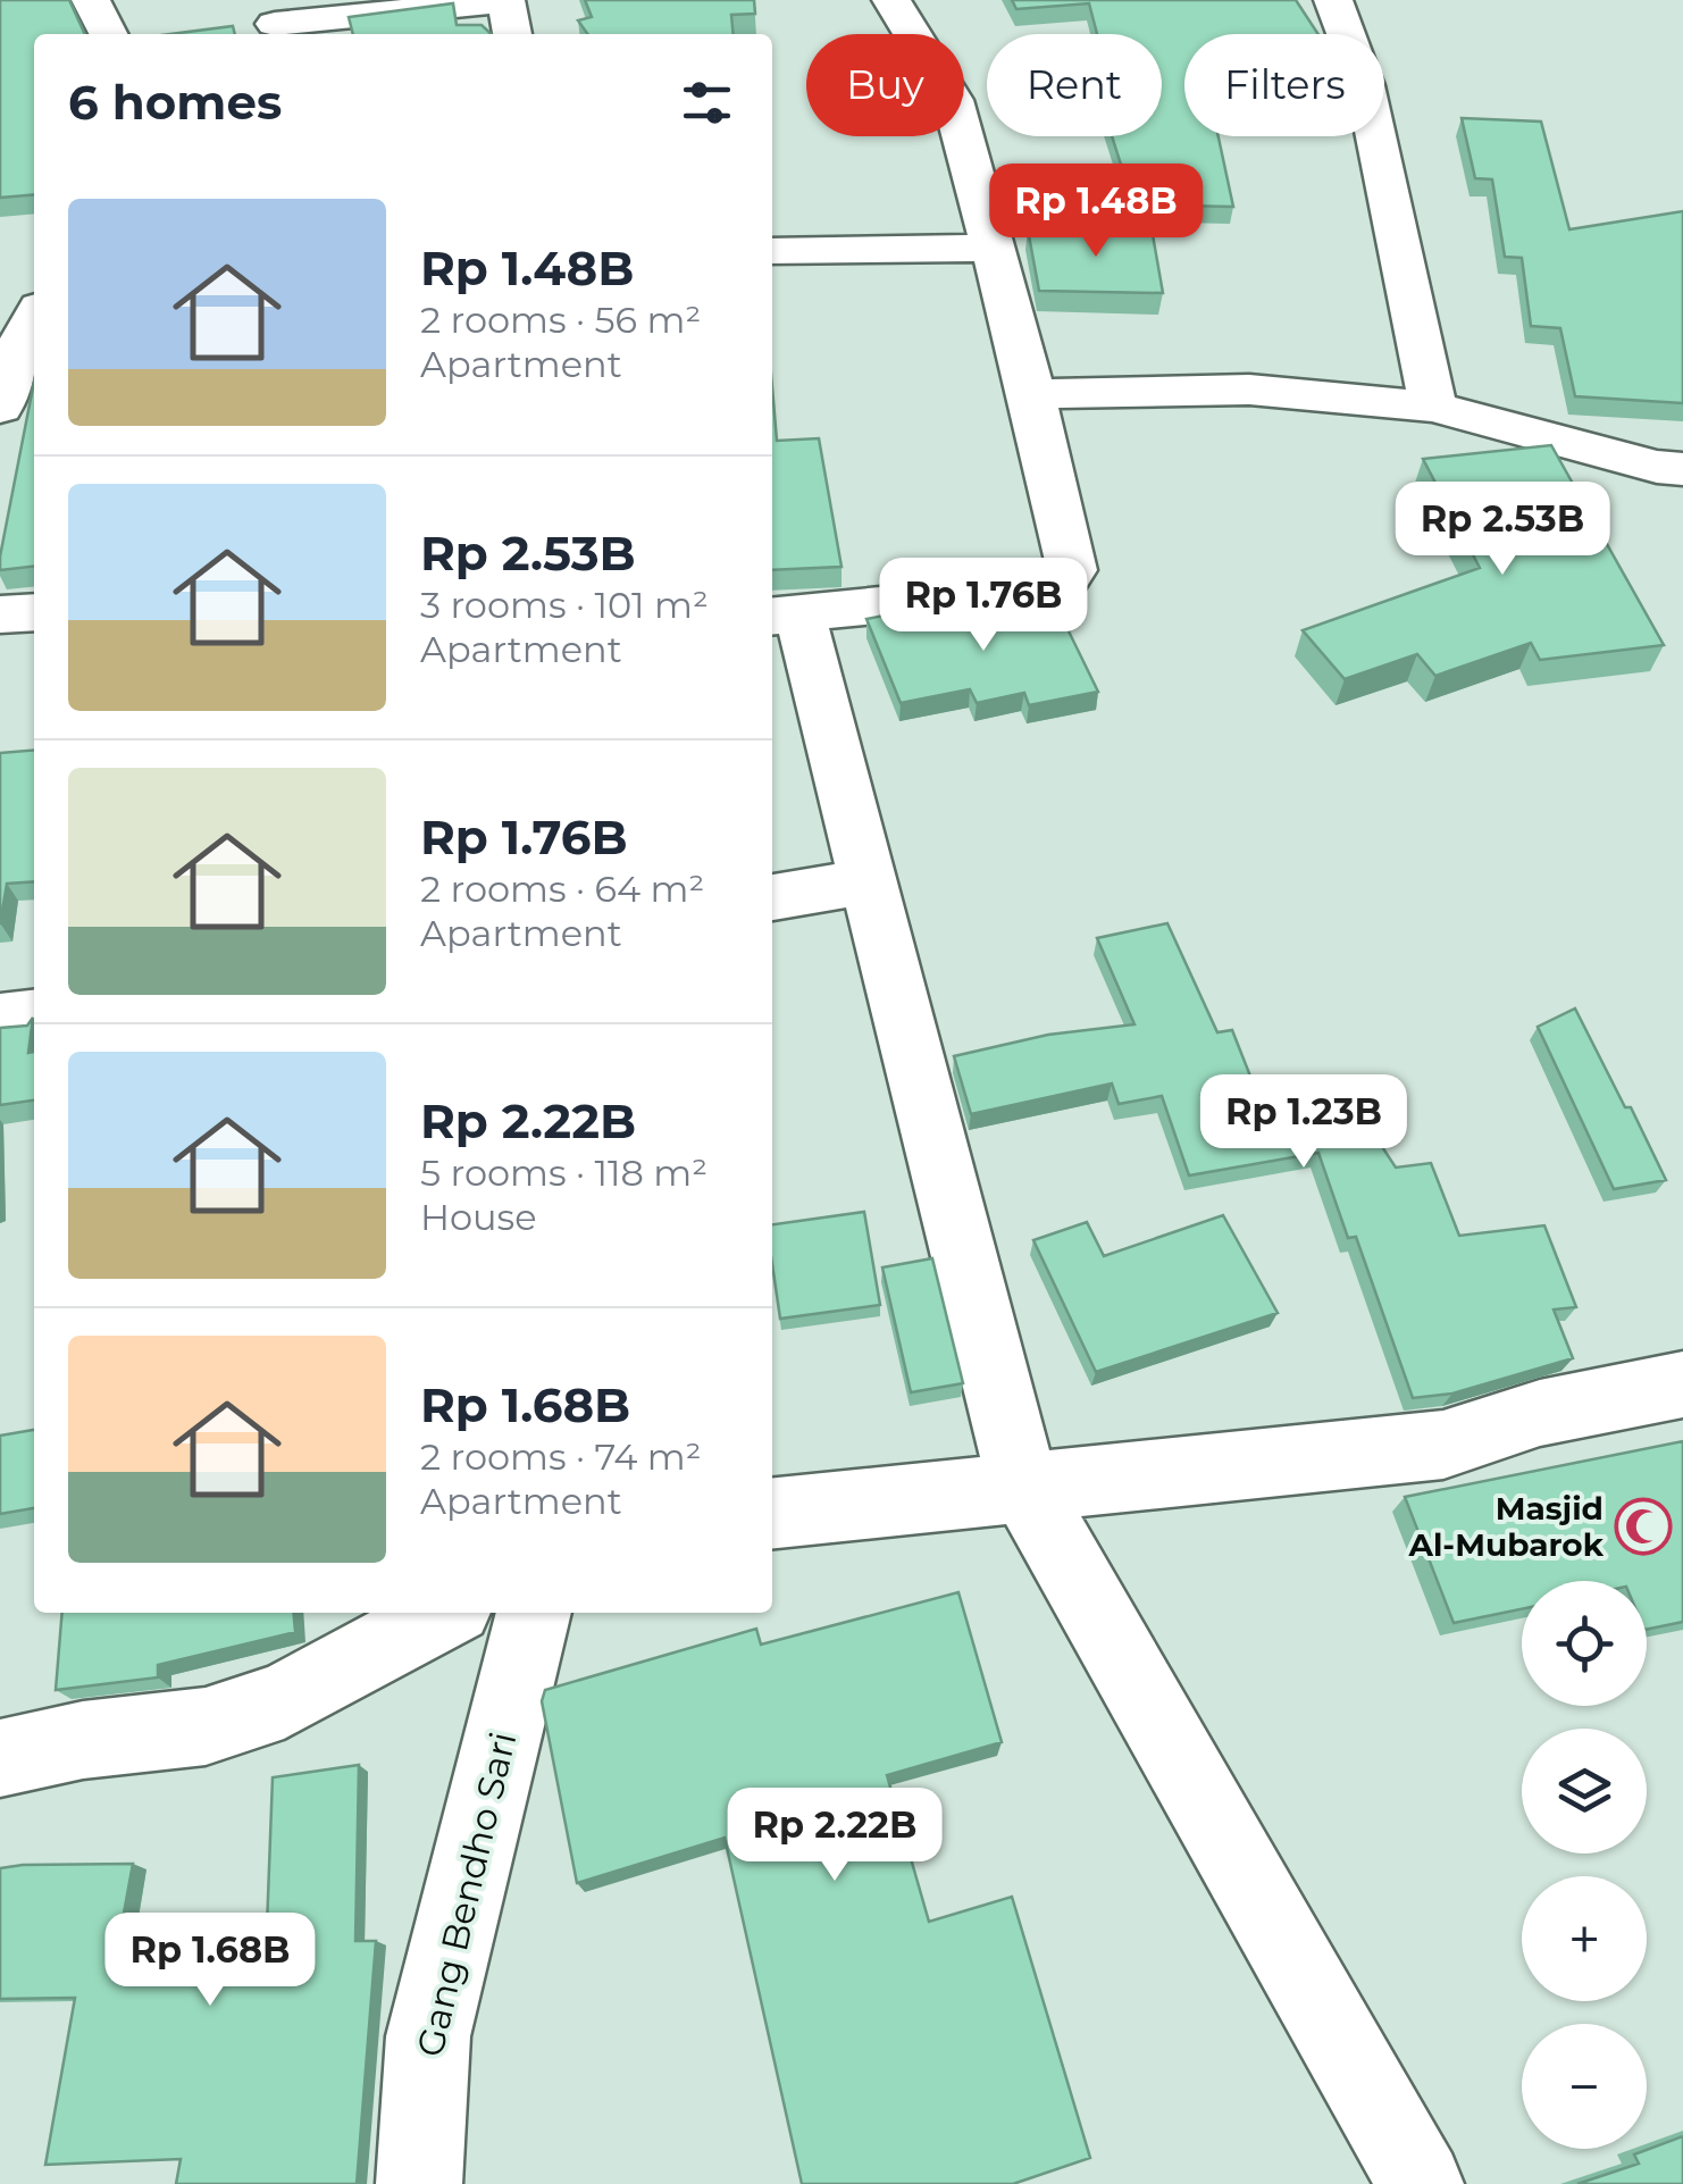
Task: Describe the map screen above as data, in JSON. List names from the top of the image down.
{
  "streets": {
    "street": ["Gang Bendho Sari"]
  },
  "places": {
    "mosque": ["Masjid Al-Mubarok"]
  },
  "page": {
    "chip": ["Buy", "Rent", "Filters"],
    "heading": "6 homes",
    "price": [
      "Rp 1.48B",
      "Rp 2.53B",
      "Rp 1.76B",
      "Rp 1.23B",
      "Rp 2.22B",
      "Rp 1.68B"
    ],
    "list": [
      {
        "name": "Rp 1.48B",
        "note": "2 rooms · 56 m² · Apartment"
      },
      {
        "name": "Rp 2.53B",
        "note": "3 rooms · 101 m² · Apartment"
      },
      {
        "name": "Rp 1.76B",
        "note": "2 rooms · 64 m² · Apartment"
      },
      {
        "name": "Rp 2.22B",
        "note": "5 rooms · 118 m² · House"
      },
      {
        "name": "Rp 1.68B",
        "note": "2 rooms · 74 m² · Apartment"
      }
    ],
    "map_buttons": ["+", "−"]
  }
}
